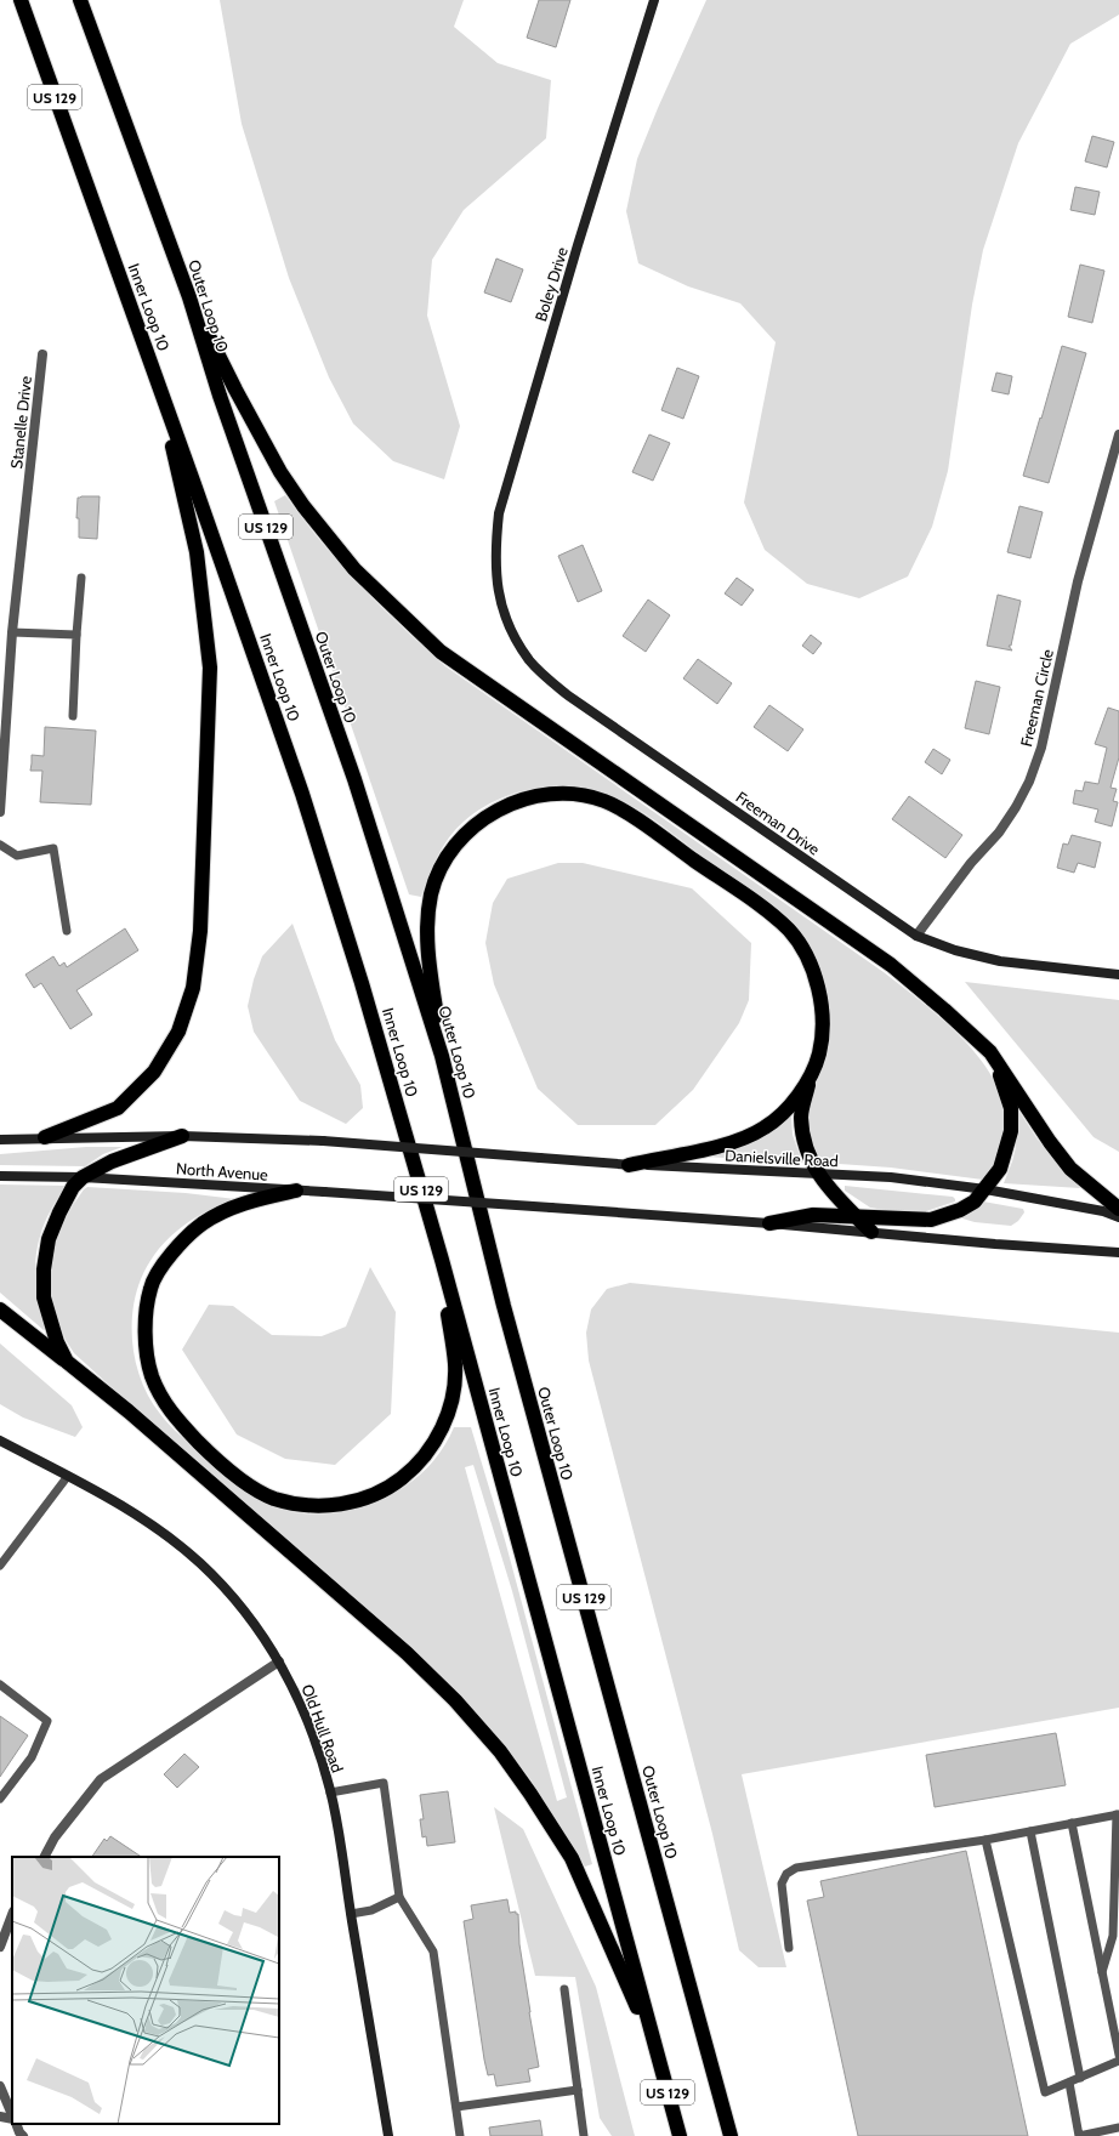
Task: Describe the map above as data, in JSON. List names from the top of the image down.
{
  "streets": {
    "highway": ["US 129", "Outer Loop 10", "Inner Loop 10"],
    "main road": [
      "Boley Drive",
      "Freeman Drive",
      "Danielsville Road",
      "North Avenue",
      "Old Hull Road"
    ],
    "street": ["Stanelle Drive", "Freeman Circle"]
  },
  "crossings": [
    ["Boley Drive", "Freeman Drive"],
    ["Freeman Circle", "Freeman Drive"],
    ["Danielsville Road", "North Avenue"]
  ]
}
